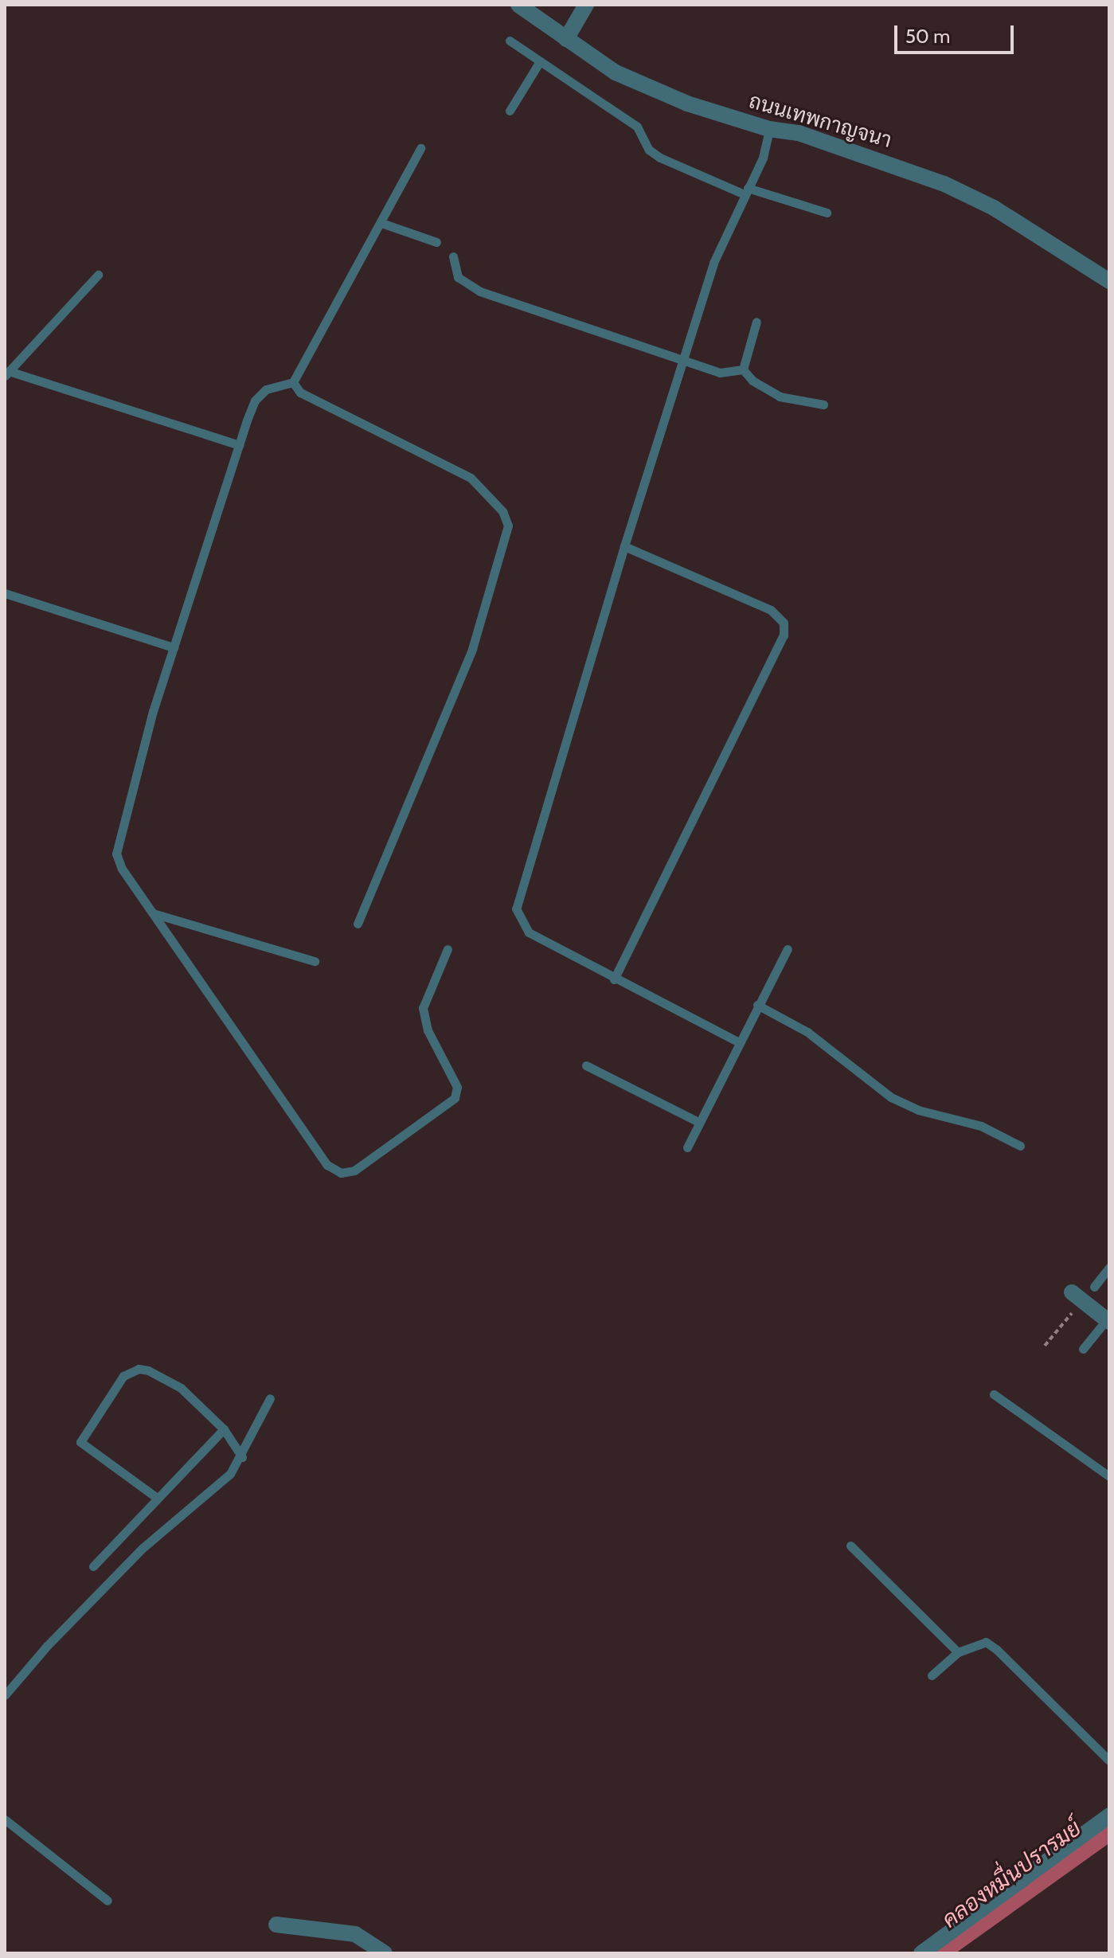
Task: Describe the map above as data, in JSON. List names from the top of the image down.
{
  "streets": {
    "street": ["ถนนเทพกาญจนา"]
  },
  "water": ["คลองหมื่นปรารมย์"],
  "scale_bar": "50 m"
}
